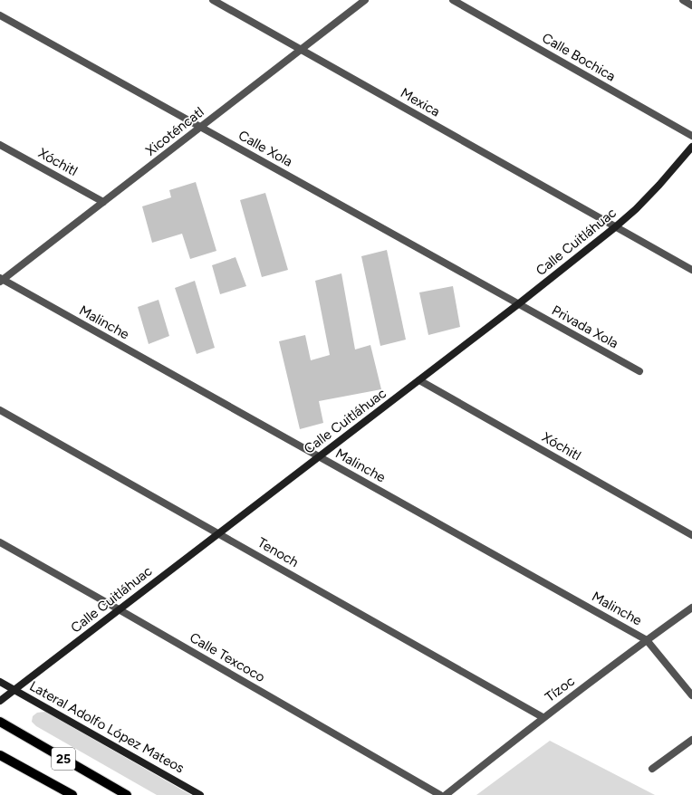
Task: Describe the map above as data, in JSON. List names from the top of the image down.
{
  "streets": {
    "main road": ["25"],
    "street": [
      "Calle Bochica",
      "Mexica",
      "Xicoténcatl",
      "Calle Xola",
      "Xóchitl",
      "Calle Cuitláhuac",
      "Malinche",
      "Privada Xola",
      "Tenoch",
      "Calle Texcoco",
      "Tízoc",
      "Lateral Adolfo López Mateos"
    ]
  },
  "crossings": [
    ["Mexica", "Xicoténcatl"],
    ["Mexica", "Calle Cuitláhuac"],
    ["Xicoténcatl", "Calle Xola"],
    ["Xicoténcatl", "Xóchitl"],
    ["Xicoténcatl", "Malinche"],
    ["Calle Xola", "Calle Cuitláhuac"],
    ["Calle Xola", "Privada Xola"],
    ["Xóchitl", "Calle Cuitláhuac"],
    ["Calle Cuitláhuac", "Malinche"],
    ["Calle Cuitláhuac", "Privada Xola"],
    ["Calle Cuitláhuac", "Tenoch"],
    ["Calle Cuitláhuac", "Calle Texcoco"],
    ["Calle Cuitláhuac", "Lateral Adolfo López Mateos"],
    ["Malinche", "Tízoc"],
    ["Tenoch", "Tízoc"]
  ]
}
